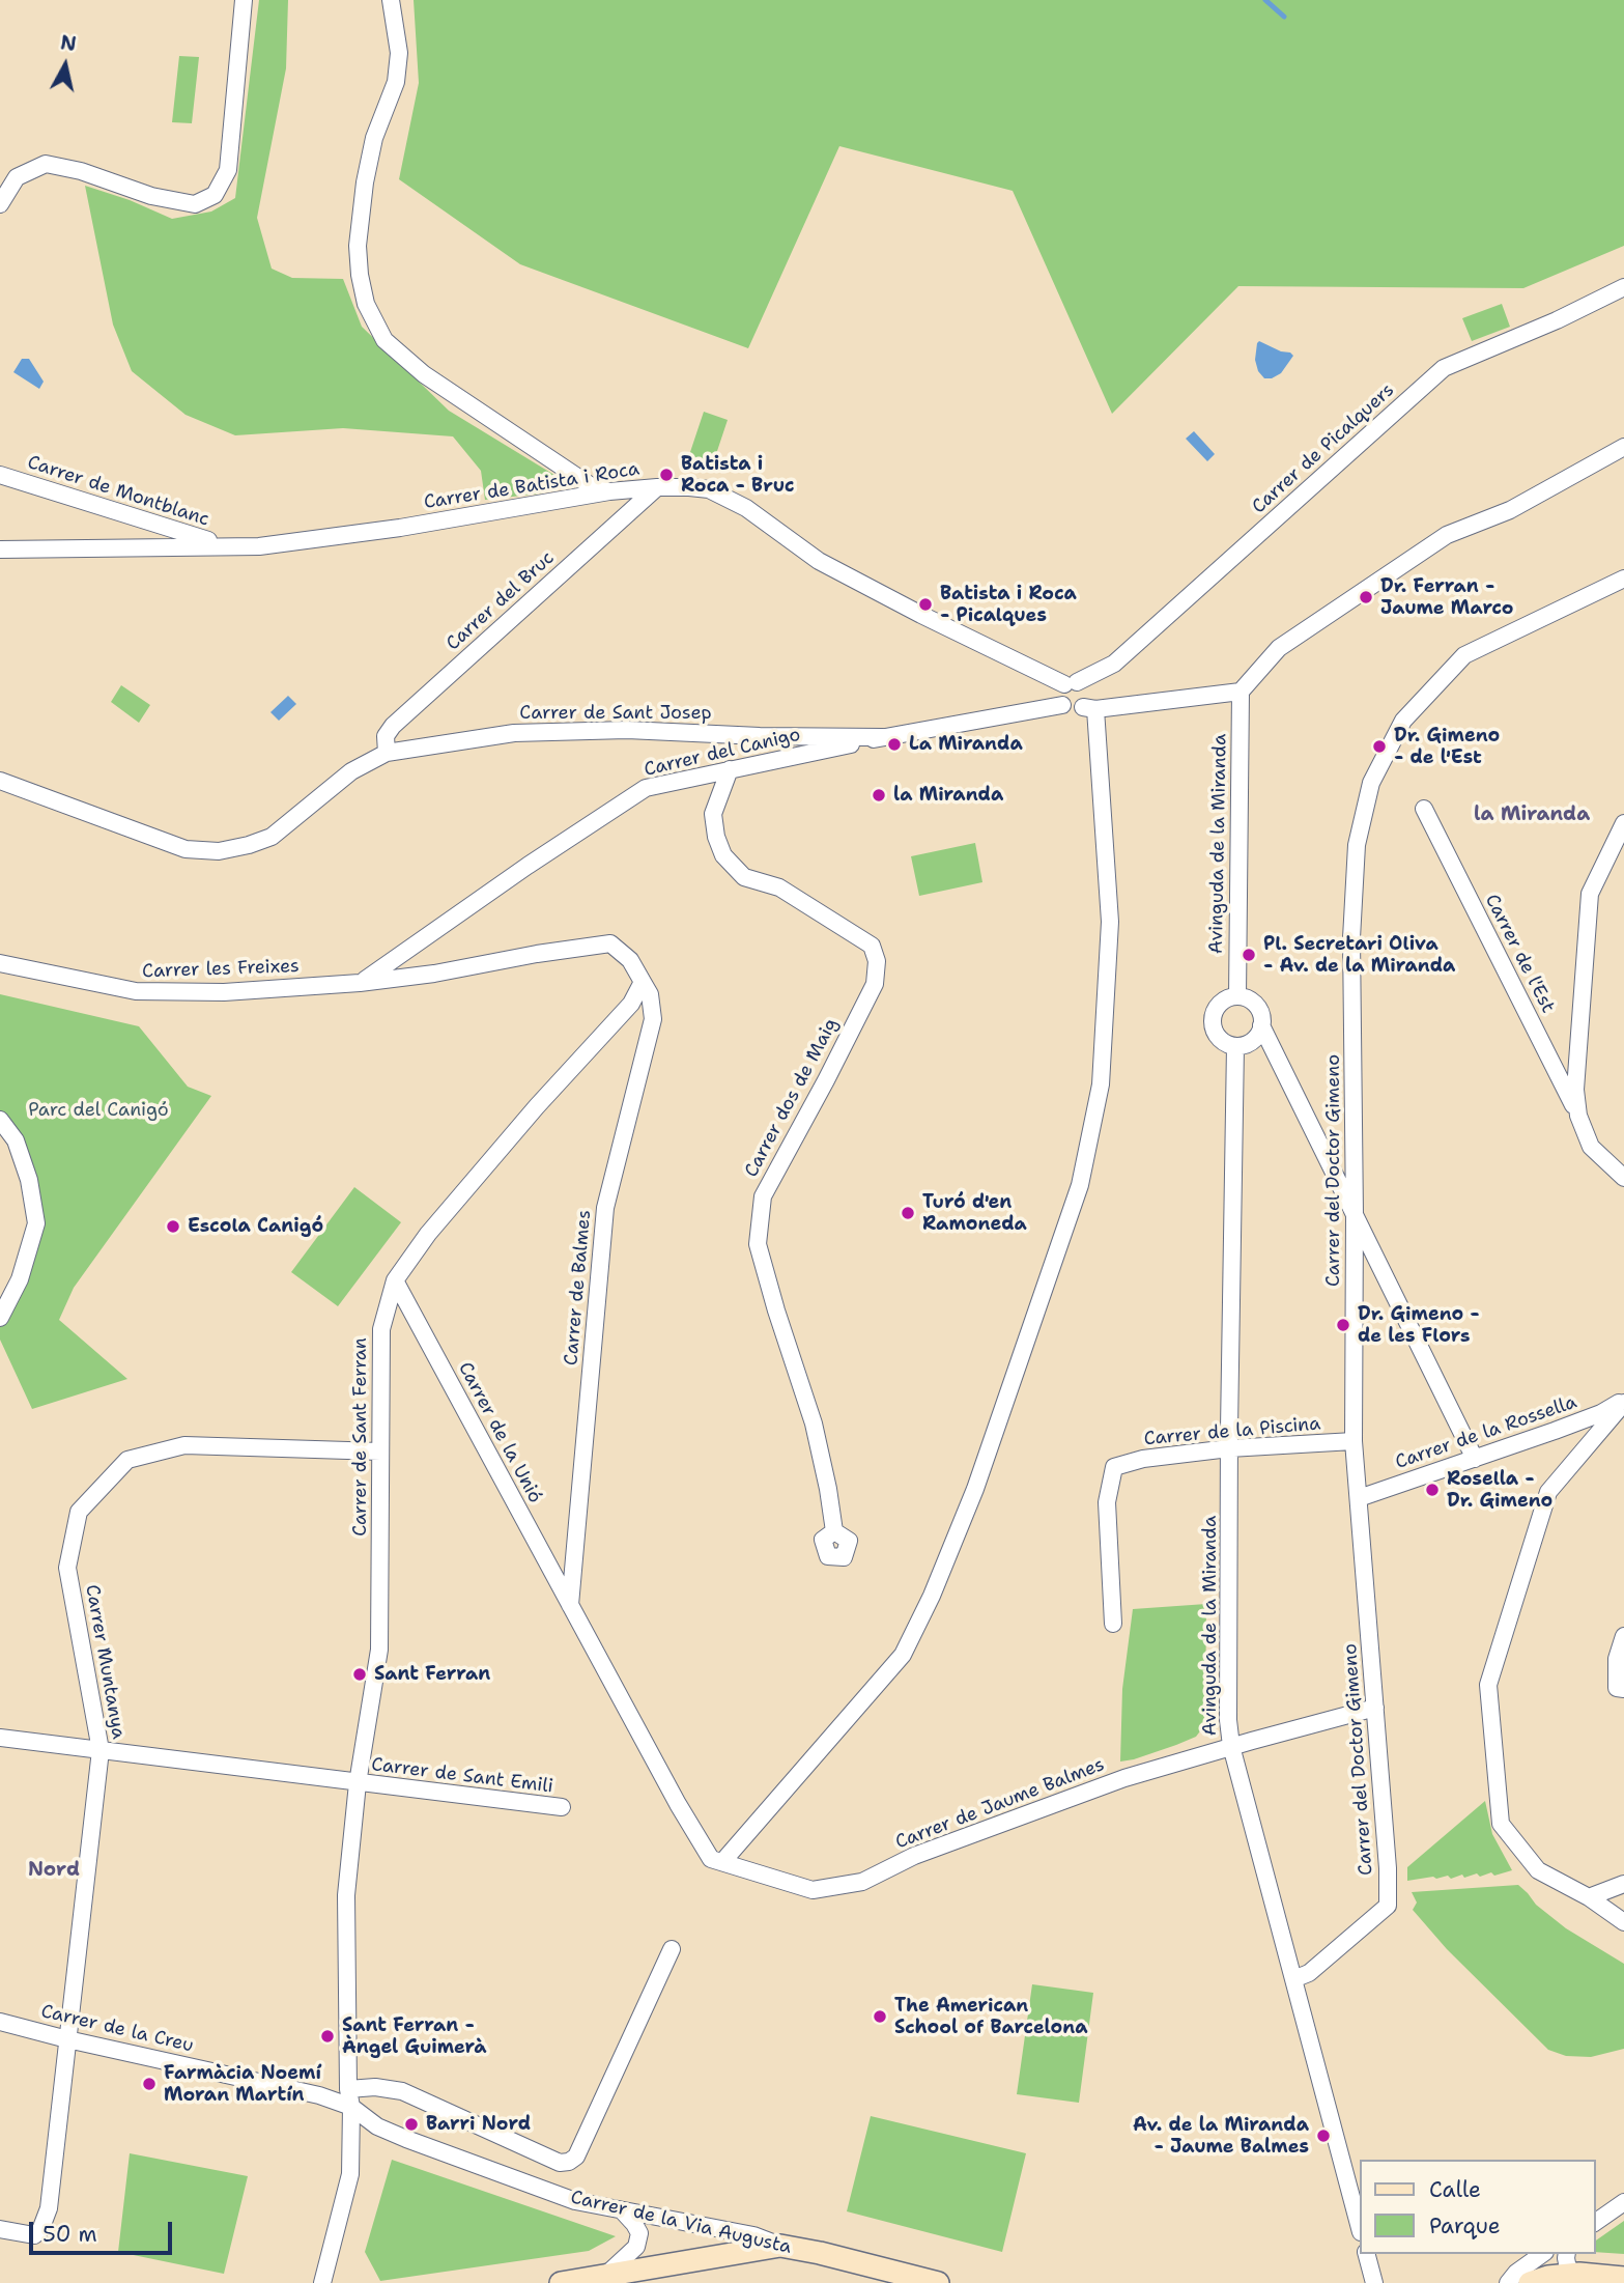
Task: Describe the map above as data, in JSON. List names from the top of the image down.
{
  "streets": {
    "street": [
      "Carrer de Picalquers",
      "Carrer de Batista i Roca",
      "Carrer de Montblanc",
      "Carrer del Bruc",
      "Carrer de Sant Josep",
      "Carrer del Canigo",
      "Avinguda de la Miranda",
      "Carrer de l'Est",
      "Carrer les Freixes",
      "Carrer dos de Maig",
      "Carrer del Doctor Gimeno",
      "Carrer de Balmes",
      "Carrer de la Piscina",
      "Carrer de la Unió",
      "Carrer de la Rossella",
      "Carrer de Sant Ferran",
      "Carrer Muntanya",
      "Carrer de Sant Emili",
      "Carrer de Jaume Balmes",
      "Carrer de la Creu",
      "Carrer de la Via Augusta"
    ]
  },
  "crossings": [
    ["Carrer de Picalquers", "Carrer de Batista i Roca"],
    ["Carrer de Picalquers", "Carrer del Canigo"],
    ["Carrer de Batista i Roca", "Carrer de Montblanc"],
    ["Carrer de Batista i Roca", "Carrer del Bruc"],
    ["Carrer de Batista i Roca", "Carrer del Canigo"],
    ["Carrer del Bruc", "Carrer de Sant Josep"],
    ["Carrer de Sant Josep", "Carrer del Canigo"],
    ["Carrer del Canigo", "Carrer les Freixes"],
    ["Carrer del Canigo", "Carrer dos de Maig"],
    ["Avinguda de la Miranda", "Carrer del Doctor Gimeno"],
    ["Avinguda de la Miranda", "Carrer de la Piscina"],
    ["Avinguda de la Miranda", "Carrer de Jaume Balmes"],
    ["Carrer del Doctor Gimeno", "Carrer de la Piscina"],
    ["Carrer del Doctor Gimeno", "Carrer de la Rossella"],
    ["Carrer del Doctor Gimeno", "Carrer de Jaume Balmes"],
    ["Carrer de Balmes", "Carrer de la Unió"],
    ["Carrer de Balmes", "Carrer de Sant Ferran"],
    ["Carrer de Balmes", "Carrer de Jaume Balmes"],
    ["Carrer de la Unió", "Carrer de Sant Ferran"],
    ["Carrer de la Unió", "Carrer de Jaume Balmes"],
    ["Carrer de Sant Ferran", "Carrer Muntanya"],
    ["Carrer de Sant Ferran", "Carrer de Sant Emili"],
    ["Carrer de Sant Ferran", "Carrer de la Creu"],
    ["Carrer de Sant Ferran", "Carrer de la Via Augusta"],
    ["Carrer Muntanya", "Carrer de Sant Emili"],
    ["Carrer Muntanya", "Carrer de la Creu"],
    ["Carrer de la Creu", "Carrer de la Via Augusta"]
  ],
  "districts": ["la Miranda", "Nord"],
  "parks": ["Parc del Canigó"],
  "places": [
    "Batista i Roca - Bruc",
    "Dr. Ferran - Jaume Marco",
    "Batista i Roca - Picalques",
    "La Miranda",
    "Dr. Gimeno - de l'Est",
    "la Miranda",
    "Pl. Secretari Oliva - Av. de la Miranda",
    "Turó d'en Ramoneda",
    "Escola Canigó",
    "Dr. Gimeno - de les Flors",
    "Rosella - Dr. Gimeno",
    "Sant Ferran",
    "The American School of Barcelona",
    "Sant Ferran - Àngel Guimerà",
    "Farmàcia Noemí Moran Martín",
    "Barri Nord",
    "Av. de la Miranda - Jaume Balmes"
  ],
  "legend": ["Calle", "Parque"],
  "scale_bar": "50 m",
  "north": "top"
}
